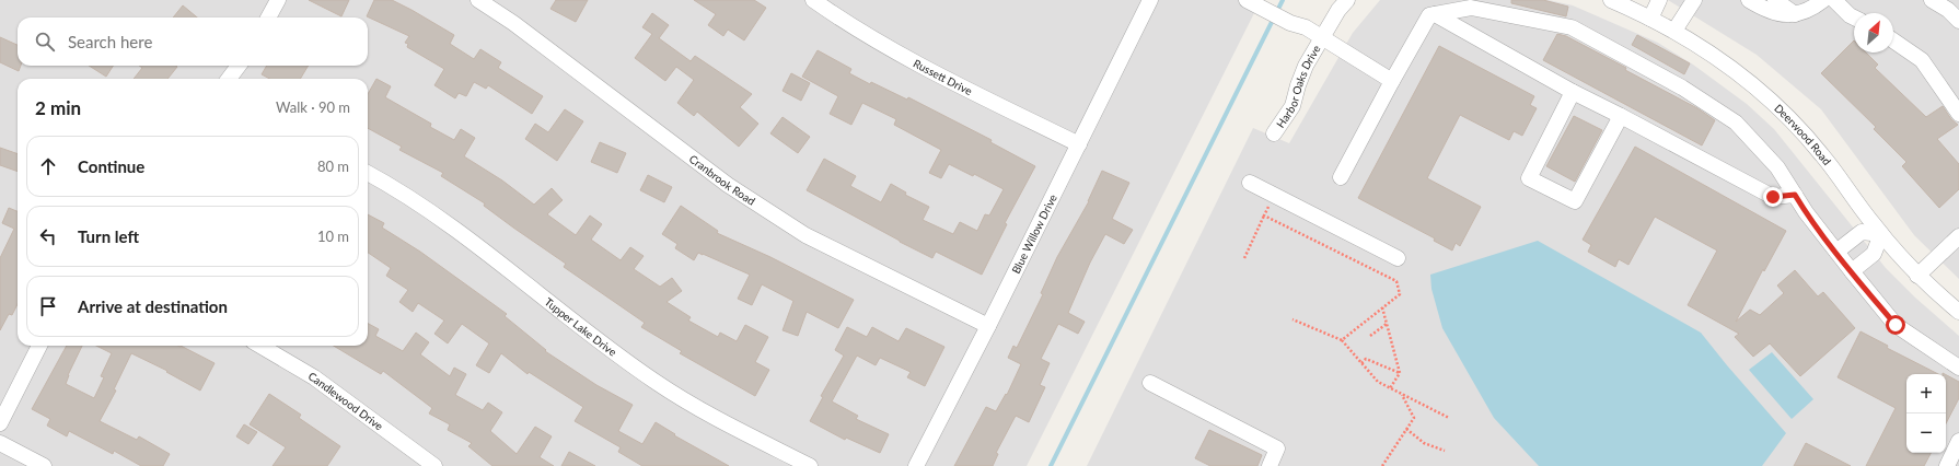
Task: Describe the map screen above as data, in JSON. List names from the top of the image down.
{
  "streets": {
    "street": [
      "Russett Drive",
      "Harbor Oaks Drive",
      "Deerwood Road",
      "Cranbrook Road",
      "Blue Willow Drive",
      "Tupper Lake Drive",
      "Candlewood Drive"
    ]
  },
  "crossings": [
    ["Russett Drive", "Blue Willow Drive"],
    ["Cranbrook Road", "Blue Willow Drive"]
  ],
  "north": "top right",
  "page": {
    "search": "Search here",
    "heading": ["2 min", "Walk · 90 m"],
    "list": [
      ["Continue", "80 m"],
      ["Turn left", "10 m"],
      "Arrive at destination"
    ],
    "map_buttons": ["+", "−"]
  }
}
